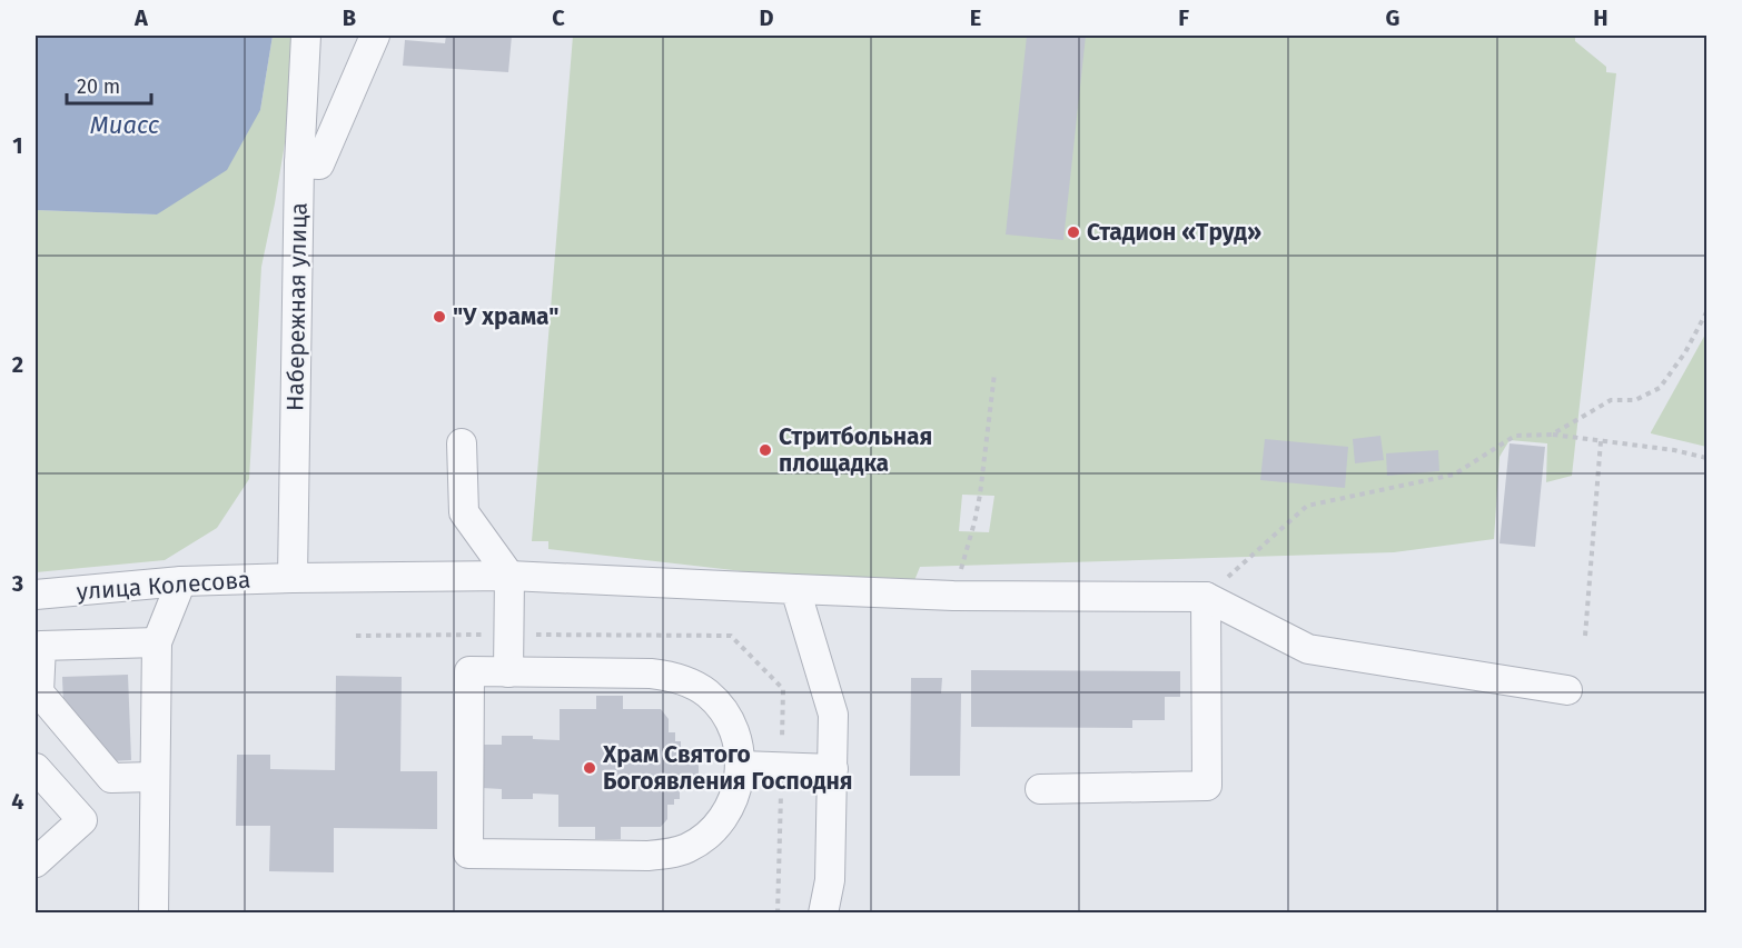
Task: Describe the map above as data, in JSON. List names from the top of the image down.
{
  "streets": {
    "street": ["Набережная улица", "улица Колесова"]
  },
  "crossings": [
    ["Набережная улица", "улица Колесова"]
  ],
  "water": ["Миасс"],
  "places": [
    "Стадион «Труд»",
    "\"У храма\"",
    "Стритбольная площадка",
    "Храм Святого Богоявления Господня"
  ],
  "scale_bar": "20 m",
  "grid": {
    "columns": [
      "A",
      "B",
      "C",
      "D",
      "E",
      "F",
      "G",
      "H"
    ],
    "rows": [
      "1",
      "2",
      "3",
      "4"
    ]
  }
}
